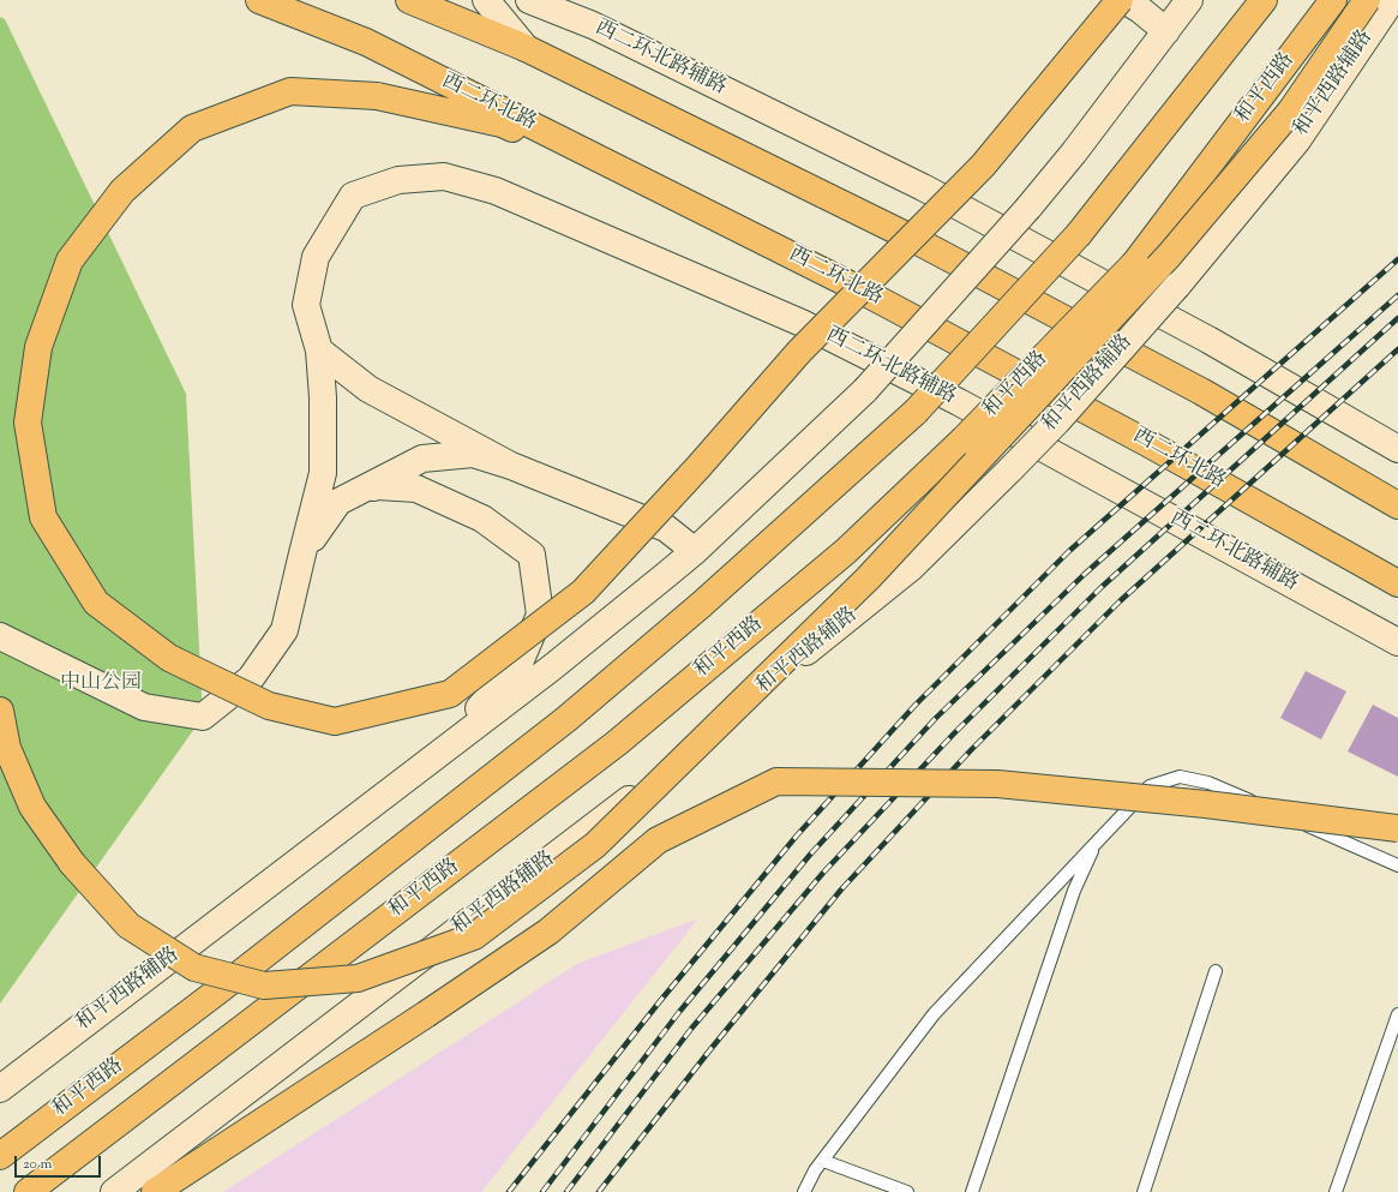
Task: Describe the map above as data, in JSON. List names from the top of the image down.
{
  "streets": {
    "highway": ["和平西路", "西二环北路"],
    "main road": ["西二环北路辅路", "和平西路辅路"]
  },
  "parks": ["中山公园"],
  "scale_bar": "20 m"
}
